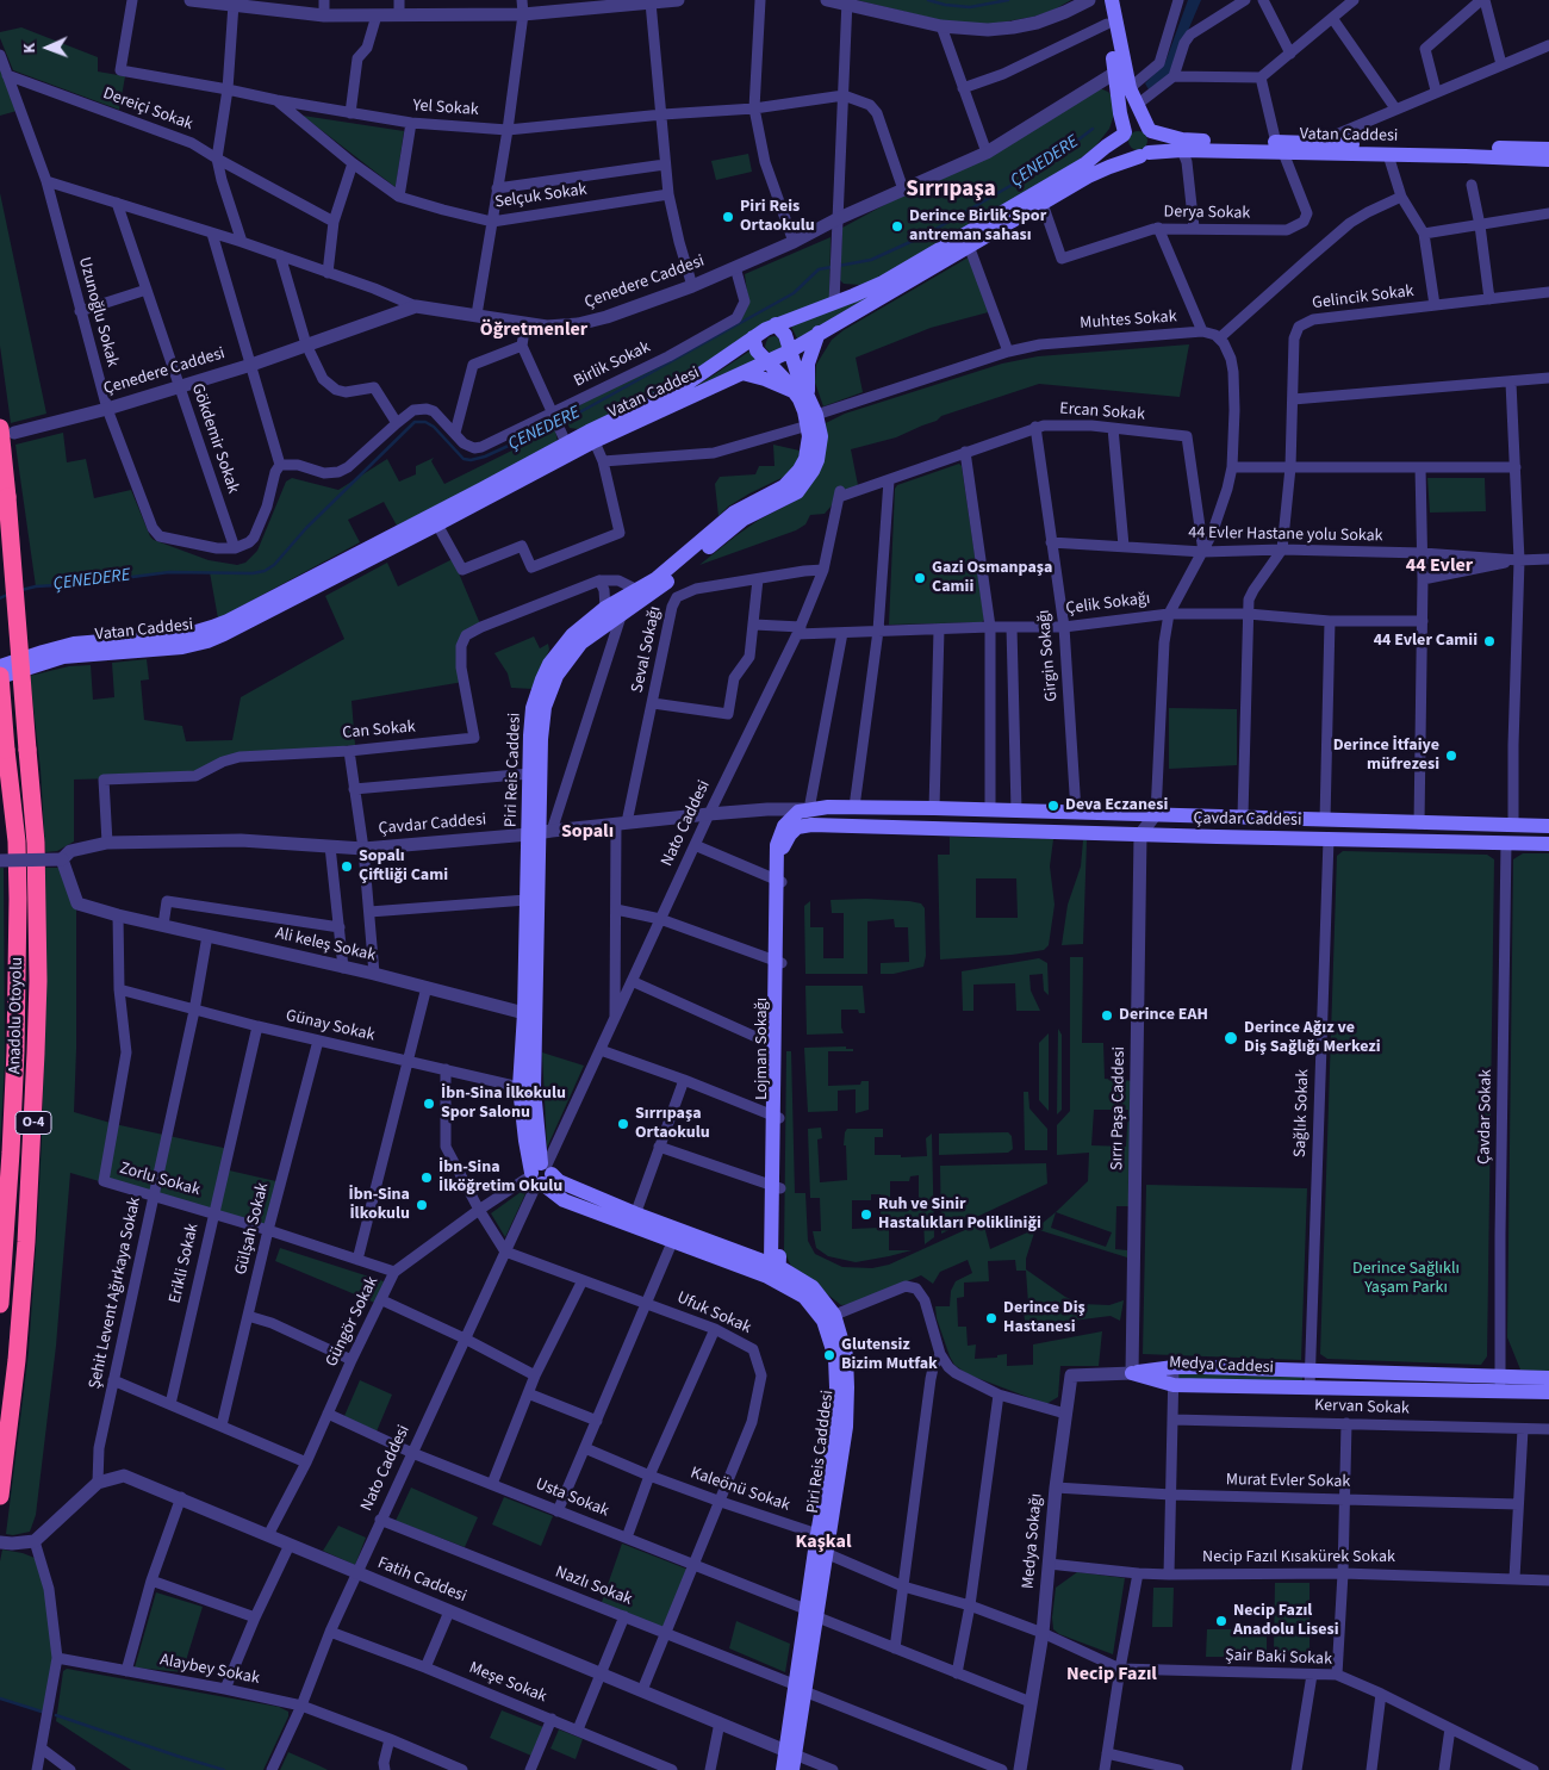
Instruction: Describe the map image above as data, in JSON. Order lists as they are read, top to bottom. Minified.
{"streets":{"highway":["Anadolu Otoyolu","O-4"],"main road":["Vatan Caddesi","Piri Reis Caddesi","Çavdar Caddesi","Lojman Sokağı","Medya Caddesi","Piri Reis Cadddesi"],"street":["Yel Sokak","Dereiçi Sokak","Selçuk Sokak","Derya Sokak","Çenedere Caddesi","Gelincik Sokak","Uzunoğlu Sokak","Muhtes Sokak","Birlik Sokak","Ercan Sokak","Gökdemir Sokak","44 Evler Hastane yolu Sokak","Çelik Sokağı","Seval Sokağı","Girgin Sokağı","Can Sokak","Nato Caddesi","Ali keleş Sokak","Günay Sokak","Sırrı Paşa Caddesi","Sağlık Sokak","Çavdar Sokak","Zorlu Sokak","Gülşah Sokak","Erikli Sokak","Şehit Levent Ağırkaya Sokak","Ufuk Sokak","Güngör Sokak","Kervan Sokak","Murat Evler Sokak","Kaleönü Sokak","Usta Sokak","Medya Sokağı","Necip Fazıl Kısakürek Sokak","Fatih Caddesi","Nazlı Sokak","Şair Baki Sokak","Alaybey Sokak","Meşe Sokak"]},"crossings":[["Yel Sokak","Selçuk Sokak"],["Dereiçi Sokak","Uzunoğlu Sokak"],["Vatan Caddesi","Derya Sokak"],["Vatan Caddesi","Piri Reis Caddesi"],["Vatan Caddesi","Anadolu Otoyolu"],["Çenedere Caddesi","Uzunoğlu Sokak"],["Çenedere Caddesi","Birlik Sokak"],["Çenedere Caddesi","Gökdemir Sokak"],["Çenedere Caddesi","Anadolu Otoyolu"],["Gelincik Sokak","44 Evler Hastane yolu Sokak"],["Uzunoğlu Sokak","Gökdemir Sokak"],["Muhtes Sokak","Piri Reis Caddesi"],["Ercan Sokak","44 Evler Hastane yolu Sokak"],["Ercan Sokak","Girgin Sokağı"],["Ercan Sokak","Nato Caddesi"],["44 Evler Hastane yolu Sokak","Girgin Sokağı"],["Çelik Sokağı","Girgin Sokağı"],["Çelik Sokağı","Nato Caddesi"],["Seval Sokağı","Çavdar Caddesi"],["Seval Sokağı","Nato Caddesi"],["Girgin Sokağı","Çavdar Caddesi"],["Can Sokak","Çavdar Caddesi"],["Piri Reis Caddesi","Çavdar Caddesi"],["Piri Reis Caddesi","Nato Caddesi"],["Piri Reis Caddesi","Ali keleş Sokak"],["Piri Reis Caddesi","Günay Sokak"],["Piri Reis Caddesi","Güngör Sokak"],["Piri Reis Caddesi","Piri Reis Cadddesi"],["Çavdar Caddesi","Nato Caddesi"],["Çavdar Caddesi","Lojman Sokağı"],["Çavdar Caddesi","Sırrı Paşa Caddesi"],["Çavdar Caddesi","Sağlık Sokak"],["Çavdar Caddesi","Çavdar Sokak"],["Nato Caddesi","Ufuk Sokak"],["Nato Caddesi","Güngör Sokak"],["Nato Caddesi","Piri Reis Cadddesi"],["Nato Caddesi","Usta Sokak"],["Nato Caddesi","Fatih Caddesi"],["Nato Caddesi","Nazlı Sokak"],["Nato Caddesi","Alaybey Sokak"],["Nato Caddesi","Meşe Sokak"],["Ali keleş Sokak","Zorlu Sokak"],["Ali keleş Sokak","Şehit Levent Ağırkaya Sokak"],["Günay Sokak","Zorlu Sokak"],["Günay Sokak","Gülşah Sokak"],["Günay Sokak","Erikli Sokak"],["Günay Sokak","Şehit Levent Ağırkaya Sokak"],["Lojman Sokağı","Piri Reis Cadddesi"],["Sırrı Paşa Caddesi","Medya Caddesi"],["Sırrı Paşa Caddesi","Medya Sokağı"],["Sağlık Sokak","Medya Caddesi"],["Çavdar Sokak","Medya Caddesi"],["Zorlu Sokak","Gülşah Sokak"],["Zorlu Sokak","Erikli Sokak"],["Zorlu Sokak","Şehit Levent Ağırkaya Sokak"],["Zorlu Sokak","Güngör Sokak"],["Şehit Levent Ağırkaya Sokak","Fatih Caddesi"],["Ufuk Sokak","Kaleönü Sokak"],["Ufuk Sokak","Usta Sokak"],["Ufuk Sokak","Fatih Caddesi"],["Ufuk Sokak","Nazlı Sokak"],["Güngör Sokak","Piri Reis Cadddesi"],["Güngör Sokak","Usta Sokak"],["Güngör Sokak","Fatih Caddesi"],["Medya Caddesi","Medya Sokağı"],["Piri Reis Cadddesi","Kaleönü Sokak"],["Piri Reis Cadddesi","Usta Sokak"],["Piri Reis Cadddesi","Fatih Caddesi"],["Piri Reis Cadddesi","Nazlı Sokak"],["Murat Evler Sokak","Medya Sokağı"],["Usta Sokak","Medya Sokağı"],["Medya Sokağı","Necip Fazıl Kısakürek Sokak"],["Medya Sokağı","Şair Baki Sokak"]],"districts":["Sırrıpaşa","Öğretmenler","44 Evler","Sopalı","Kaşkal","Necip Fazıl"],"water":["ÇENEDERE"],"parks":["Derince Sağlıklı Yaşam Parkı"],"places":["Piri Reis Ortaokulu","Derince Birlik Spor antreman sahası","Gazi Osmanpaşa Camii","44 Evler Camii","Derince İtfaiye müfrezesi","Deva Eczanesi","Sopalı Çiftliği Cami","Derince EAH","Derince Ağız ve Diş Sağlığı Merkezi","İbn-Sina İlkokulu Spor Salonu","Sırrıpaşa Ortaokulu","İbn-Sina İlköğretim Okulu","İbn-Sina İlkokulu","Ruh ve Sinir Hastalıkları Polikliniği","Derince Diş Hastanesi","Glutensiz Bizim Mutfak","Necip Fazıl Anadolu Lisesi"],"north":"left"}
